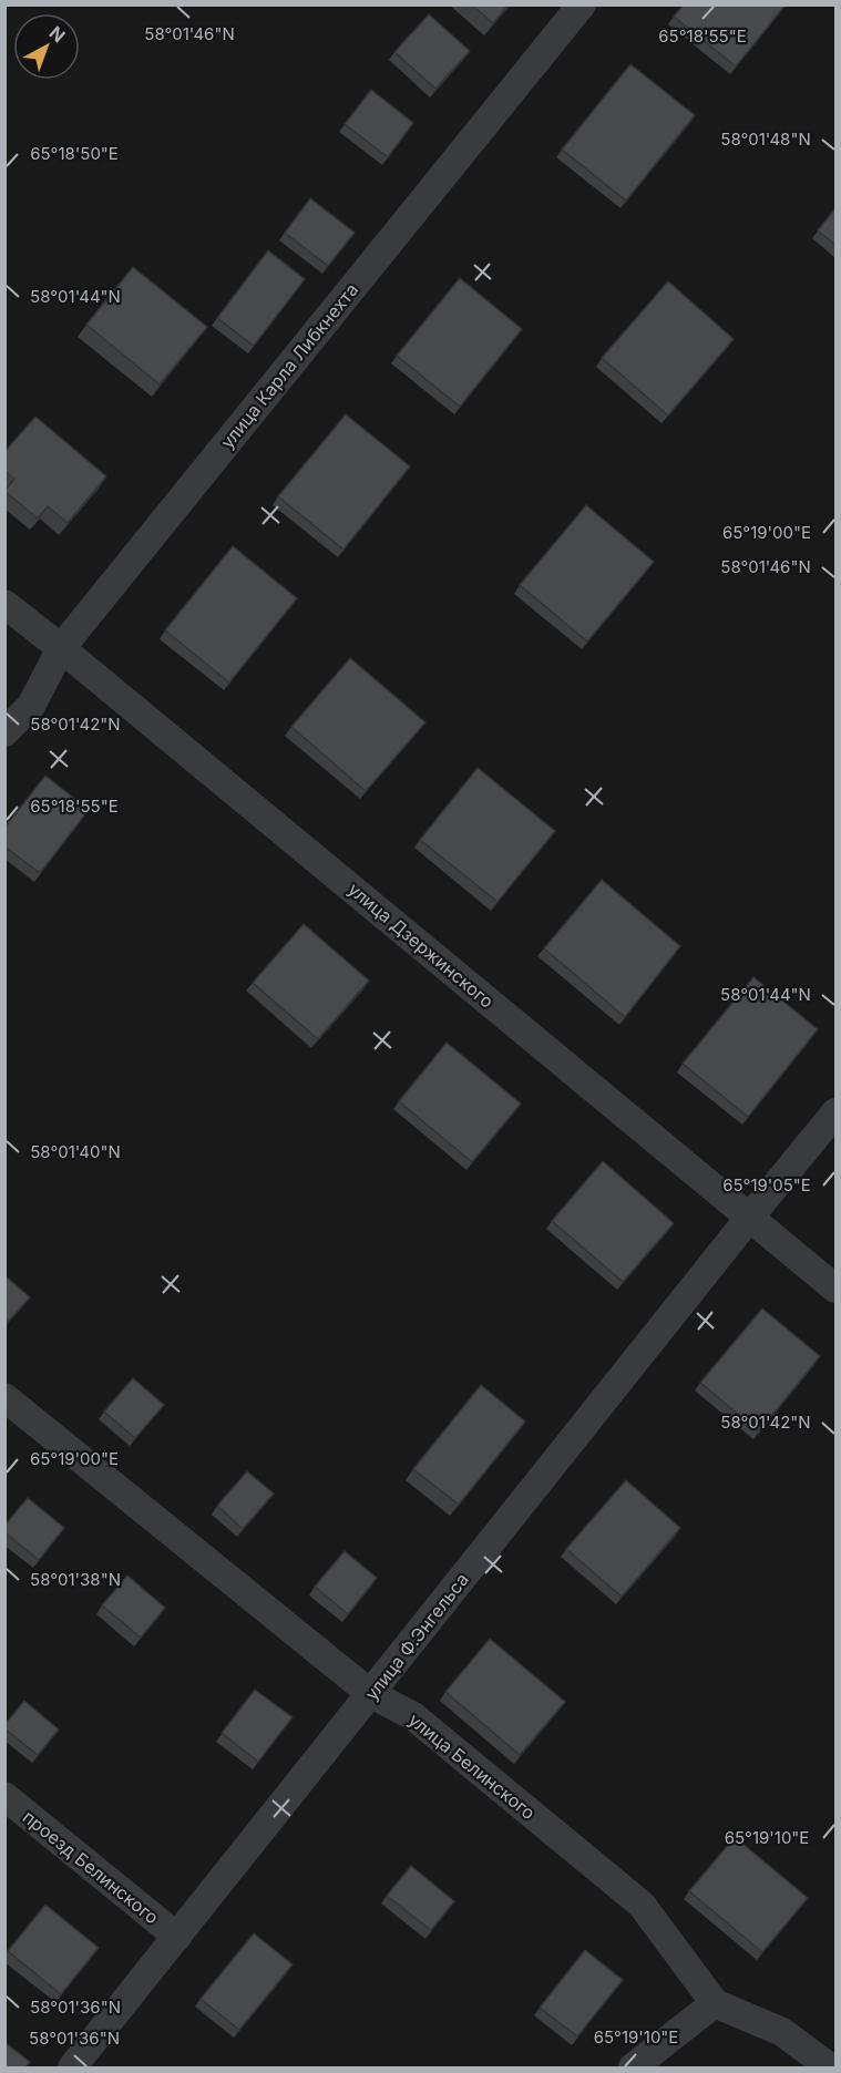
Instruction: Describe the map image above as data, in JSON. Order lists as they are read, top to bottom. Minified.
{"streets":{"street":["улица Карла Либкнехта","улица Дзержинского","улица Ф.Энгельса","улица Белинского","проезд Белинского"]},"crossings":[["улица Карла Либкнехта","улица Дзержинского"],["улица Дзержинского","улица Ф.Энгельса"],["улица Ф.Энгельса","улица Белинского"],["улица Ф.Энгельса","проезд Белинского"]],"north":"top right","coordinates":["58°01'46\"N","65°18'55\"E","58°01'48\"N","65°18'50\"E","58°01'44\"N","65°19'00\"E","58°01'42\"N","58°01'40\"N","65°19'05\"E","58°01'38\"N","65°19'10\"E","58°01'36\"N"]}
